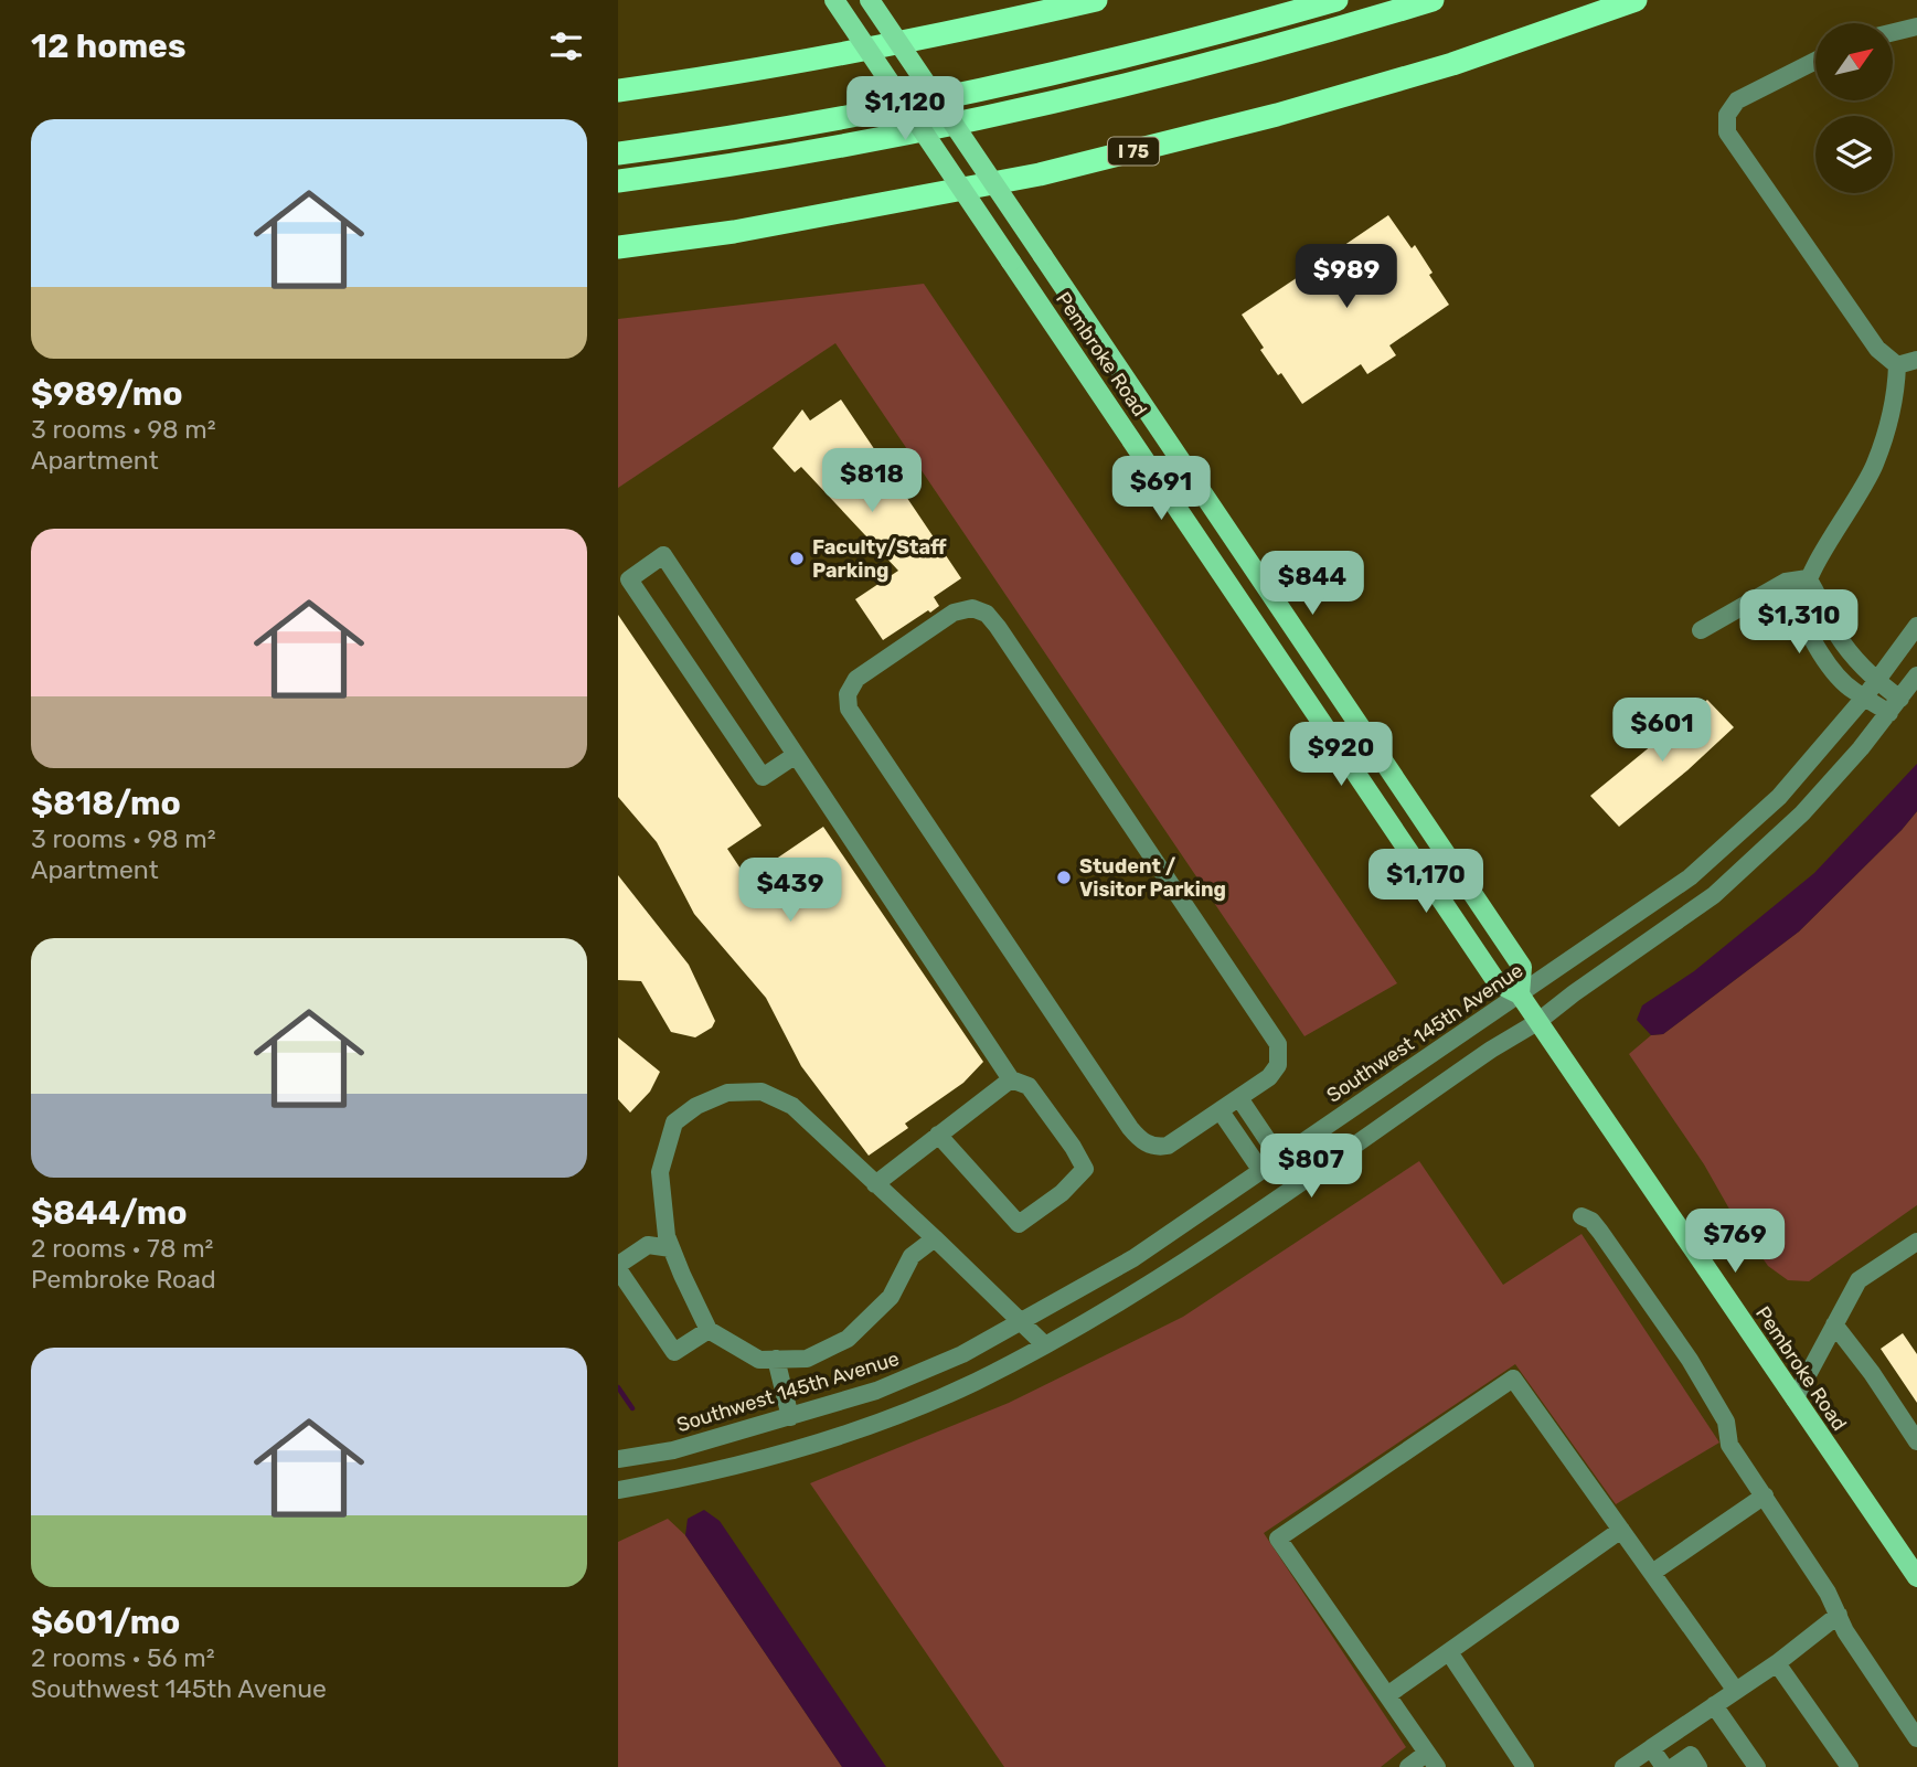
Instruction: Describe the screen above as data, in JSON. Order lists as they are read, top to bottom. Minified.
{"streets":{"highway":["I 75"],"main road":["Pembroke Road"],"street":["Southwest 145th Avenue"]},"crossings":[["Pembroke Road","Southwest 145th Avenue"]],"places":["Faculty/Staff Parking","Student / Visitor Parking"],"north":"top right","page":{"heading":"12 homes","price":["$1,120","$989","$818","$691","$844","$1,310","$601","$920","$1,170","$439","$807","$769"],"list":[{"name":"$989/mo","note":"3 rooms · 98 m² · Apartment"},{"name":"$818/mo","note":"3 rooms · 98 m² · Apartment"},{"name":"$844/mo","note":"2 rooms · 78 m² · Pembroke Road"},{"name":"$601/mo","note":"2 rooms · 56 m² · Southwest 145th Avenue"}]}}
